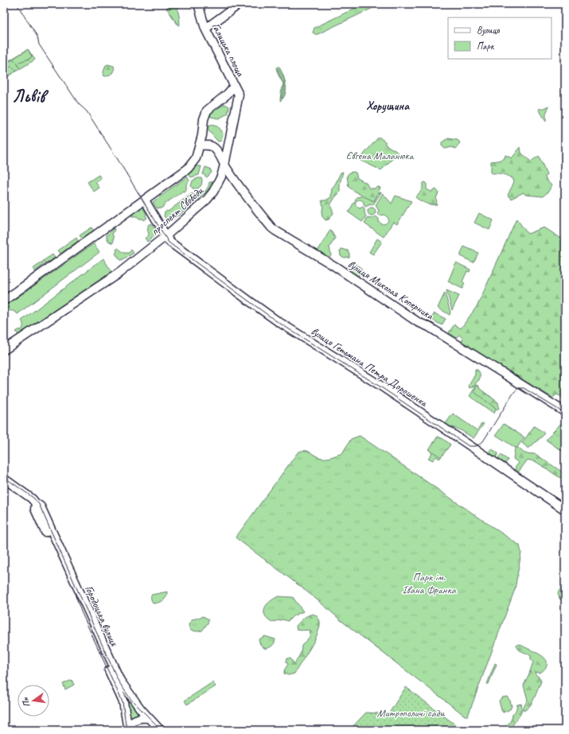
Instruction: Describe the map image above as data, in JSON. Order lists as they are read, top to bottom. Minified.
{"streets":{"main road":["Галицька площа","проспект Свободи","вулиця Миколая Коперника","вулиця Гетьмана Петра Дорошенка","Городоцька вулиця"]},"crossings":[["Галицька площа","проспект Свободи"],["Галицька площа","вулиця Миколая Коперника"],["проспект Свободи","вулиця Миколая Коперника"],["проспект Свободи","вулиця Гетьмана Петра Дорошенка"]],"districts":["Львів","Хорущина"],"parks":["Євгена Маланюка","Парк ім. Івана Франка","Митрополичі сади"],"legend":["Вулиця","Парк"],"north":"left"}
